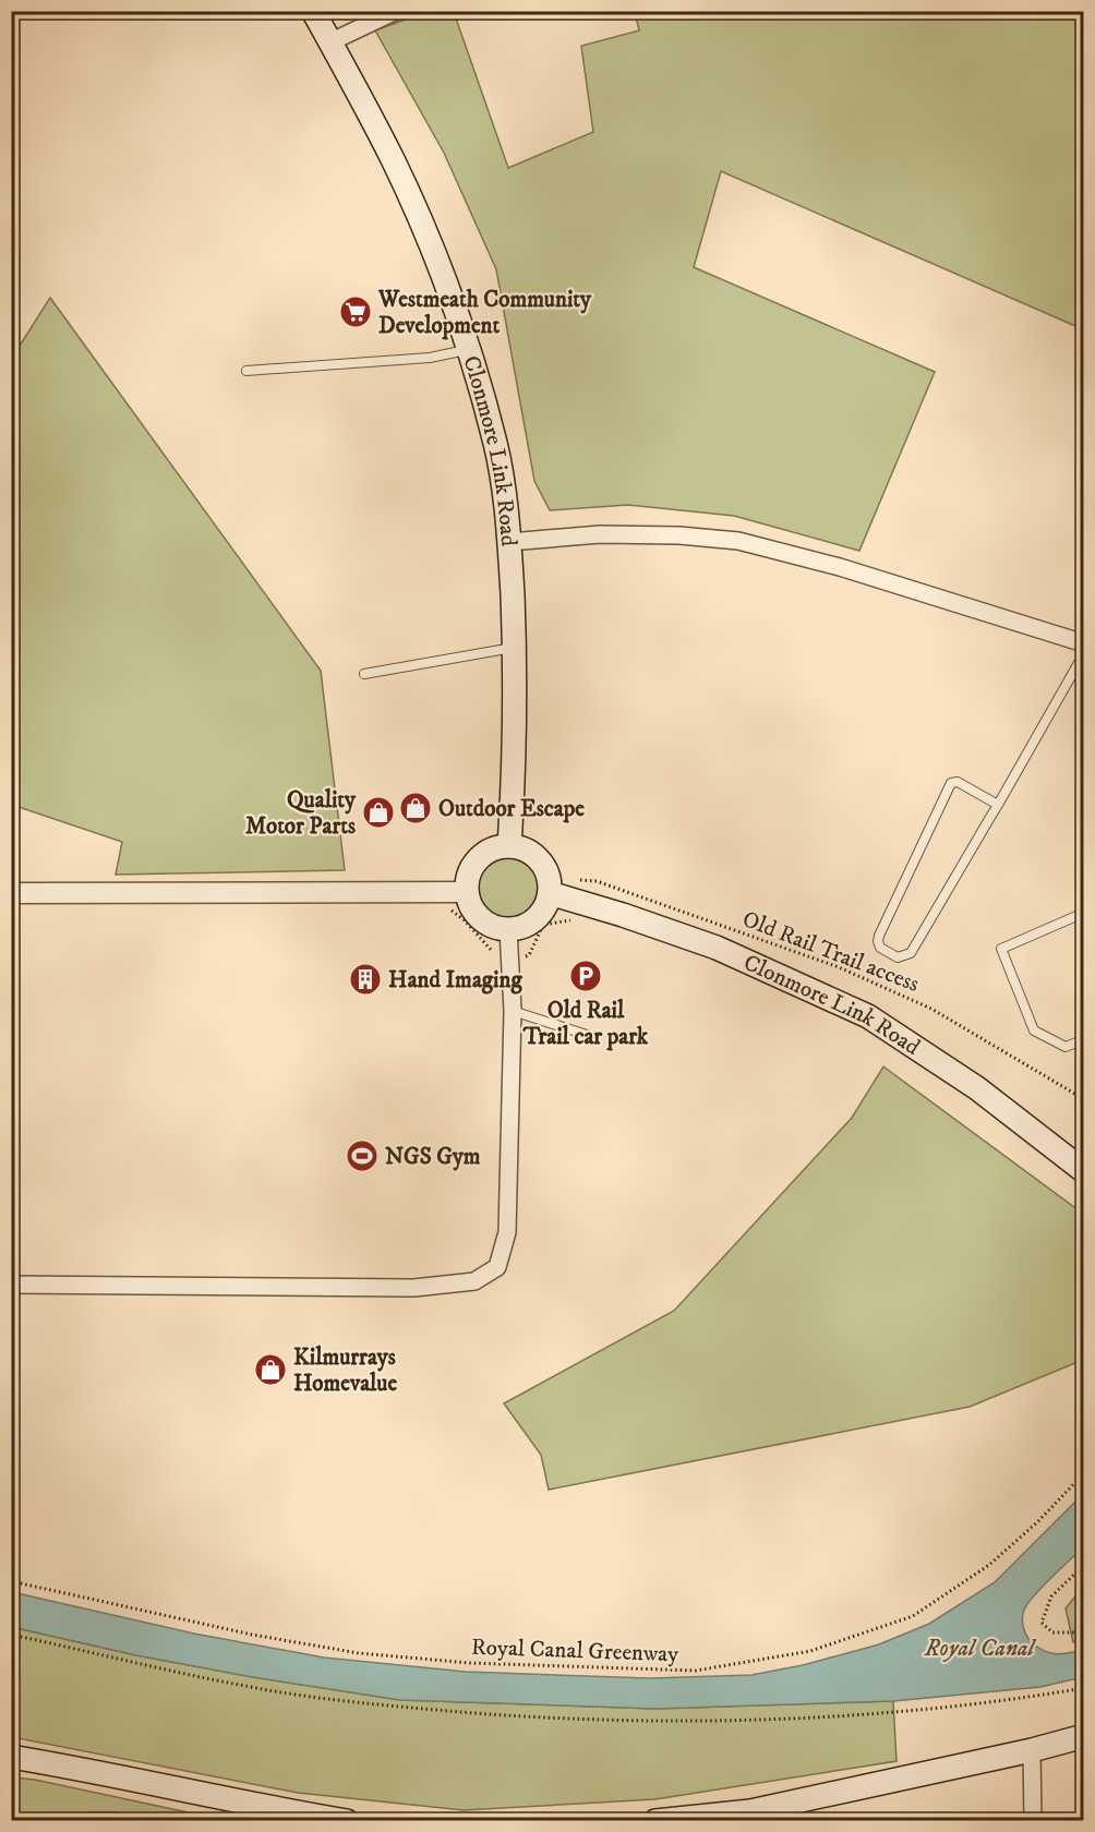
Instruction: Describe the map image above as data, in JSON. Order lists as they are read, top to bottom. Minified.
{"streets":{"main road":["Clonmore Link Road"],"path":["Old Rail Trail access","Royal Canal Greenway"]},"crossings":[["Clonmore Link Road","Old Rail Trail access"]],"water":["Royal Canal"],"places":{"supermarket":["Westmeath Community Development"],"shop":["Outdoor Escape","Quality Motor Parts","Kilmurrays Homevalue"],"parking":["Old Rail Trail car park"],"building":["Hand Imaging"],"sports":["NGS Gym"]}}
